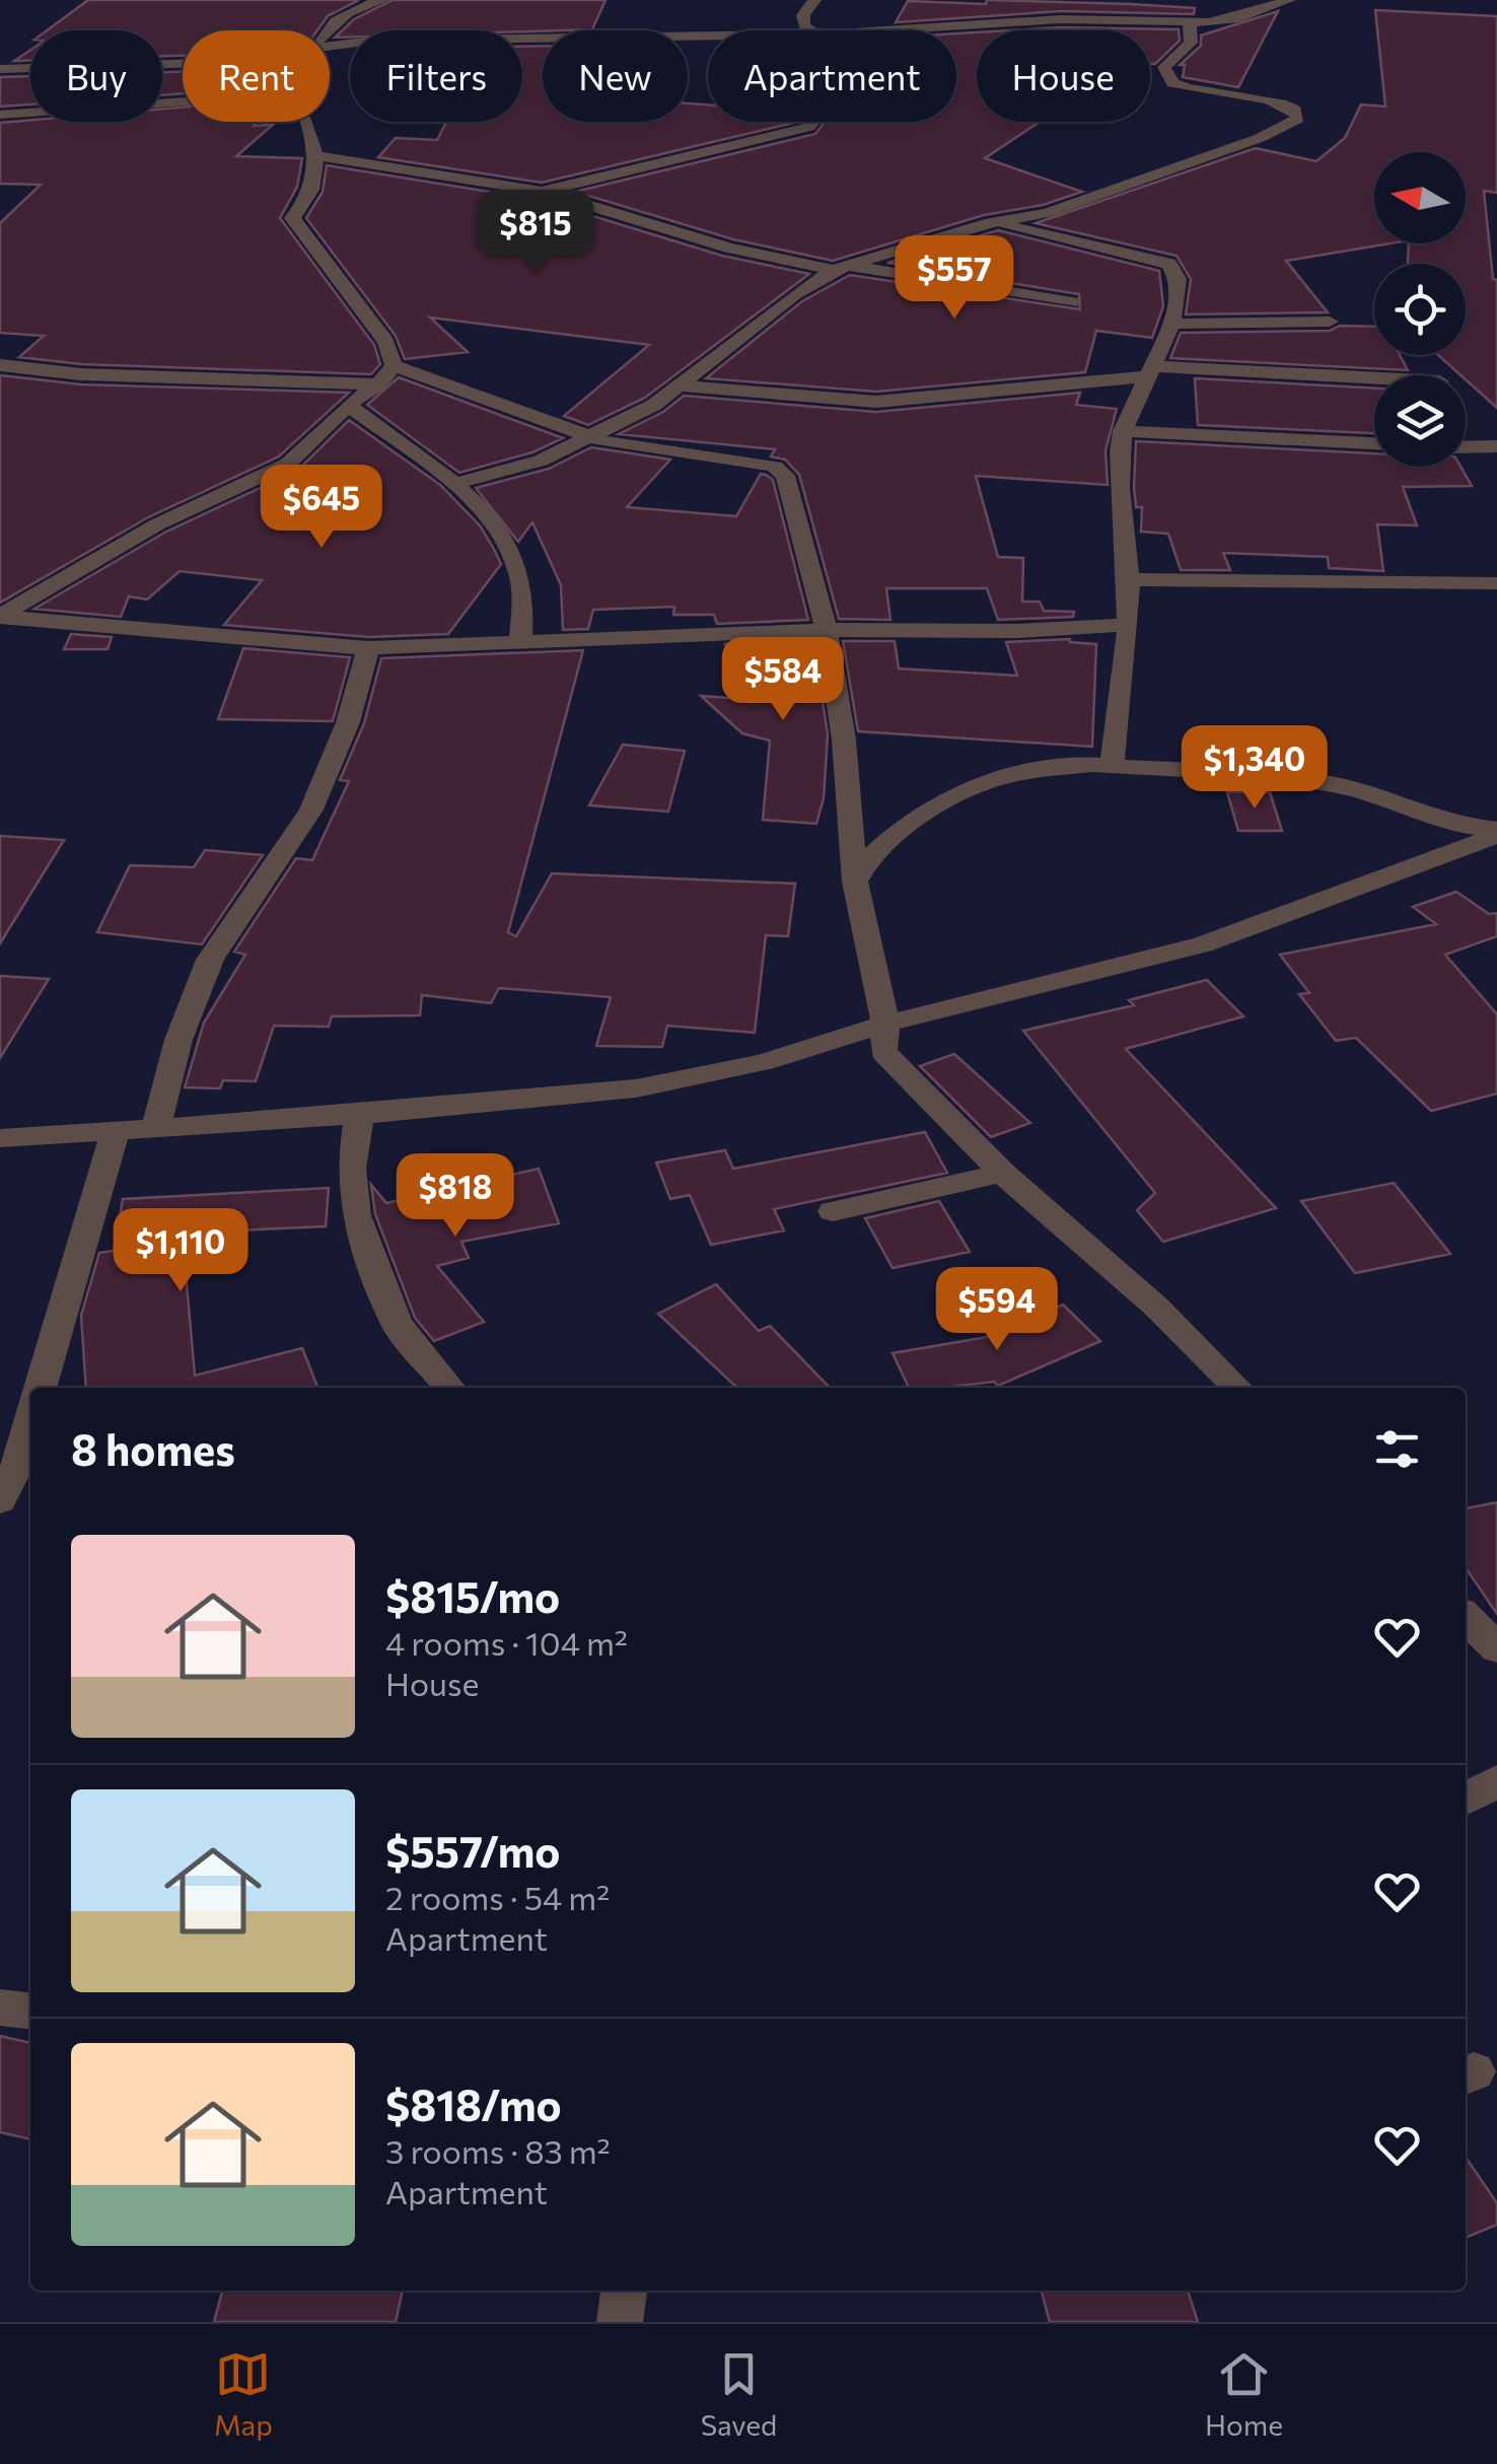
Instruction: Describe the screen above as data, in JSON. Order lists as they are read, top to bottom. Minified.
{"north":"left","page":{"chip":["Buy","Rent","Filters","New","Apartment","House"],"price":["$815","$557","$645","$584","$1,340","$818","$1,110","$594"],"heading":"8 homes","list":[{"name":"$815/mo","note":"4 rooms · 104 m² · House"},{"name":"$557/mo","note":"2 rooms · 54 m² · Apartment"},{"name":"$818/mo","note":"3 rooms · 83 m² · Apartment"}],"tabs":["Map","Saved","Home"]}}
